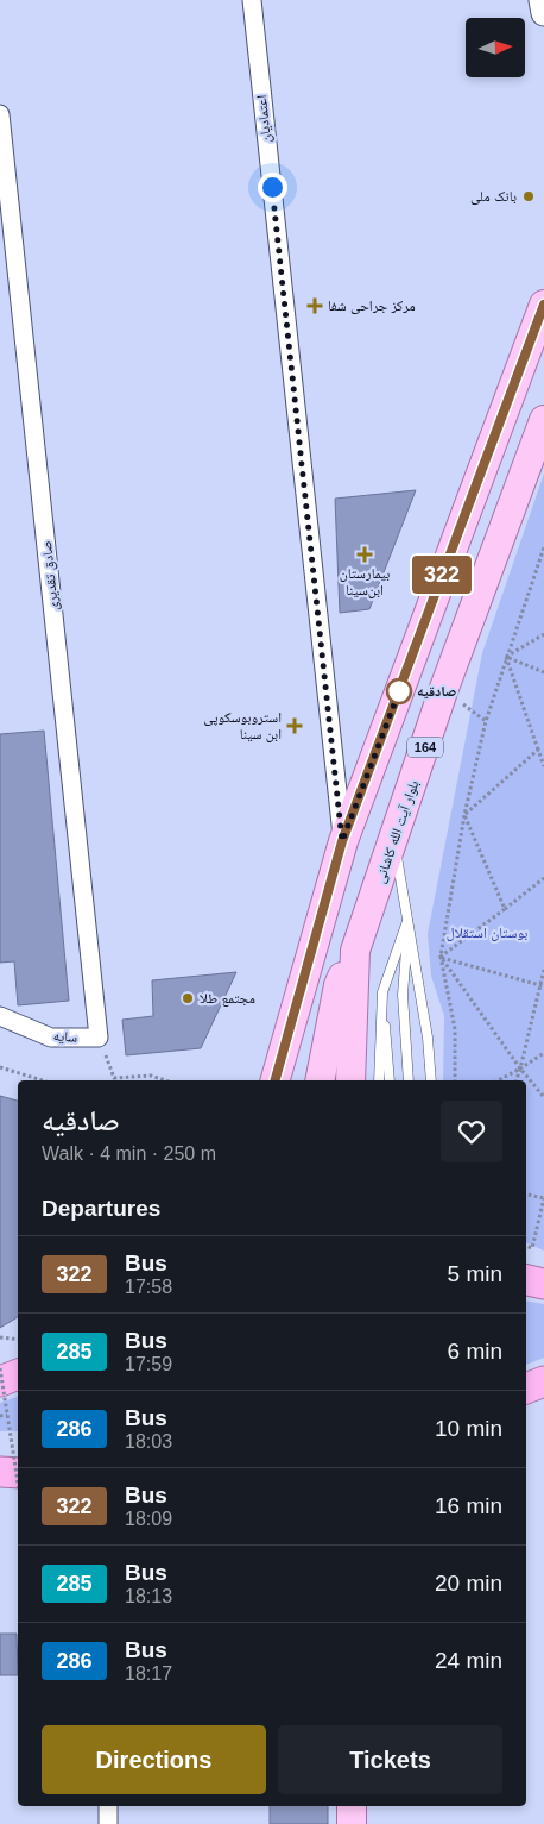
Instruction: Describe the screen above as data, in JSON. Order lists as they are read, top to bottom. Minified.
{"streets":{"main road":["164","بلوار آیت الله کاشانی"],"street":["اعتمادیان","صادق تقدیری","سایه"]},"crossings":[["صادق تقدیری","سایه"]],"parks":["بوستان استقلال"],"places":{"other":["بانک ملی","صادقیه","مجتمع طلا"],"health":["مرکز جراحی شفا","بیمارستان ابن‌سینا","استروبوسکوپی ابن سینا"]},"lines":["bus line 322"],"north":"right","page":{"on_map":"322","heading":[["صادقیه","Walk · 4 min · 250 m"],"Departures"],"list":[{"mark":"322","name":"Bus","note":"17:58","value":"5 min"},{"mark":"285","name":"Bus","note":"17:59","value":"6 min"},{"mark":"286","name":"Bus","note":"18:03","value":"10 min"},{"mark":"322","name":"Bus","note":"18:09","value":"16 min"},{"mark":"285","name":"Bus","note":"18:13","value":"20 min"},{"mark":"286","name":"Bus","note":"18:17","value":"24 min"}],"buttons":["Directions","Tickets"]}}
